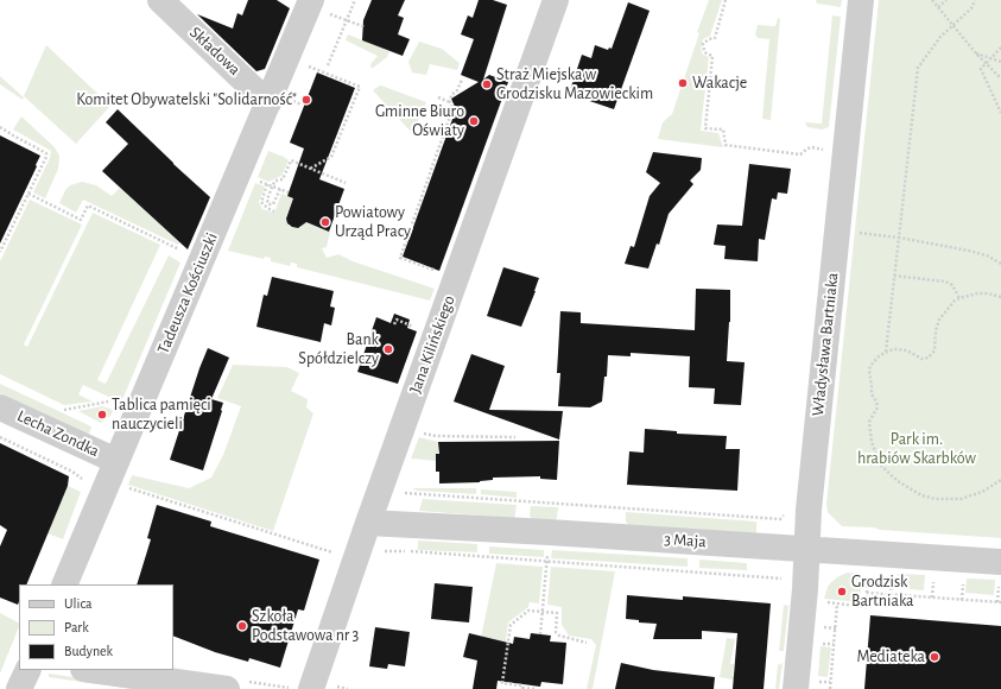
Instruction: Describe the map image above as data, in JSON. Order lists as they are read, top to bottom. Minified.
{"streets":{"street":["Składowa","Tadeusza Kościuszki","Jana Kilińskiego","Władysława Bartniaka","Lecha Zondka","3 Maja"]},"crossings":[["Składowa","Tadeusza Kościuszki"],["Tadeusza Kościuszki","Lecha Zondka"],["Jana Kilińskiego","3 Maja"],["Władysława Bartniaka","3 Maja"]],"parks":["Park im. hrabiów Skarbków"],"places":["Wakacje","Straż Miejska w Grodzisku Mazowieckim","Komitet Obywatelski \"Solidarność\"","Gminne Biuro Oświaty","Powiatowy Urząd Pracy","Bank Spółdzielczy","Tablica pamięci nauczycieli","Grodzisk Bartniaka","Szkoła Podstawowa nr 3","Mediateka"],"legend":["Ulica","Park","Budynek"]}
